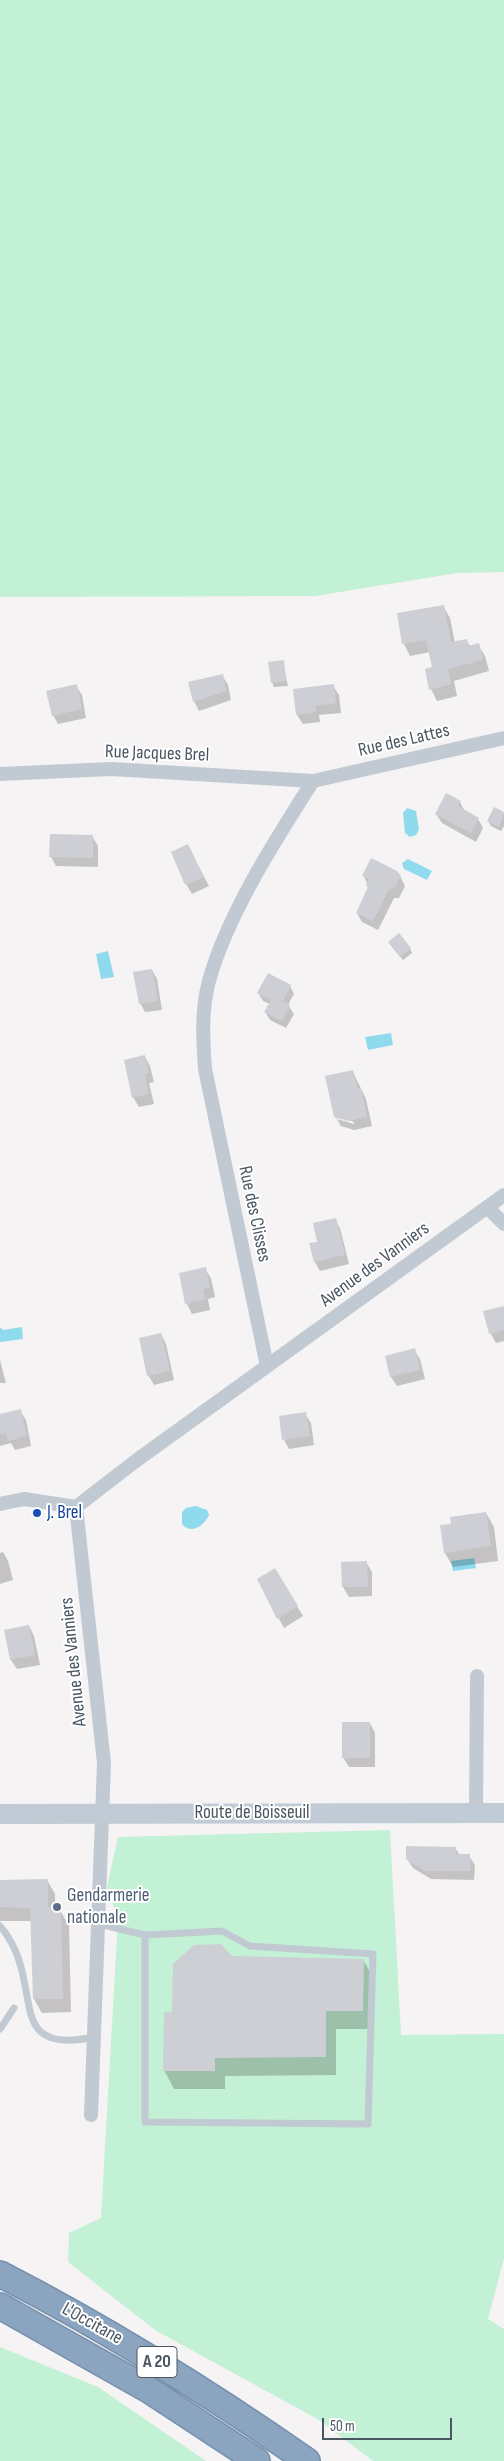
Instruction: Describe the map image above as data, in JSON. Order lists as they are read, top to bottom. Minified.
{"streets":{"highway":["L'Occitane","A 20"],"main road":["Route de Boisseuil"],"street":["Rue des Lattes","Rue Jacques Brel","Rue des Clisses","Avenue des Vanniers"]},"crossings":[["Rue des Lattes","Rue Jacques Brel"],["Rue des Lattes","Rue des Clisses"],["Rue Jacques Brel","Rue des Clisses"],["Rue des Clisses","Avenue des Vanniers"],["Avenue des Vanniers","Route de Boisseuil"]],"places":["J. Brel","Gendarmerie nationale"],"scale_bar":"50 m"}
